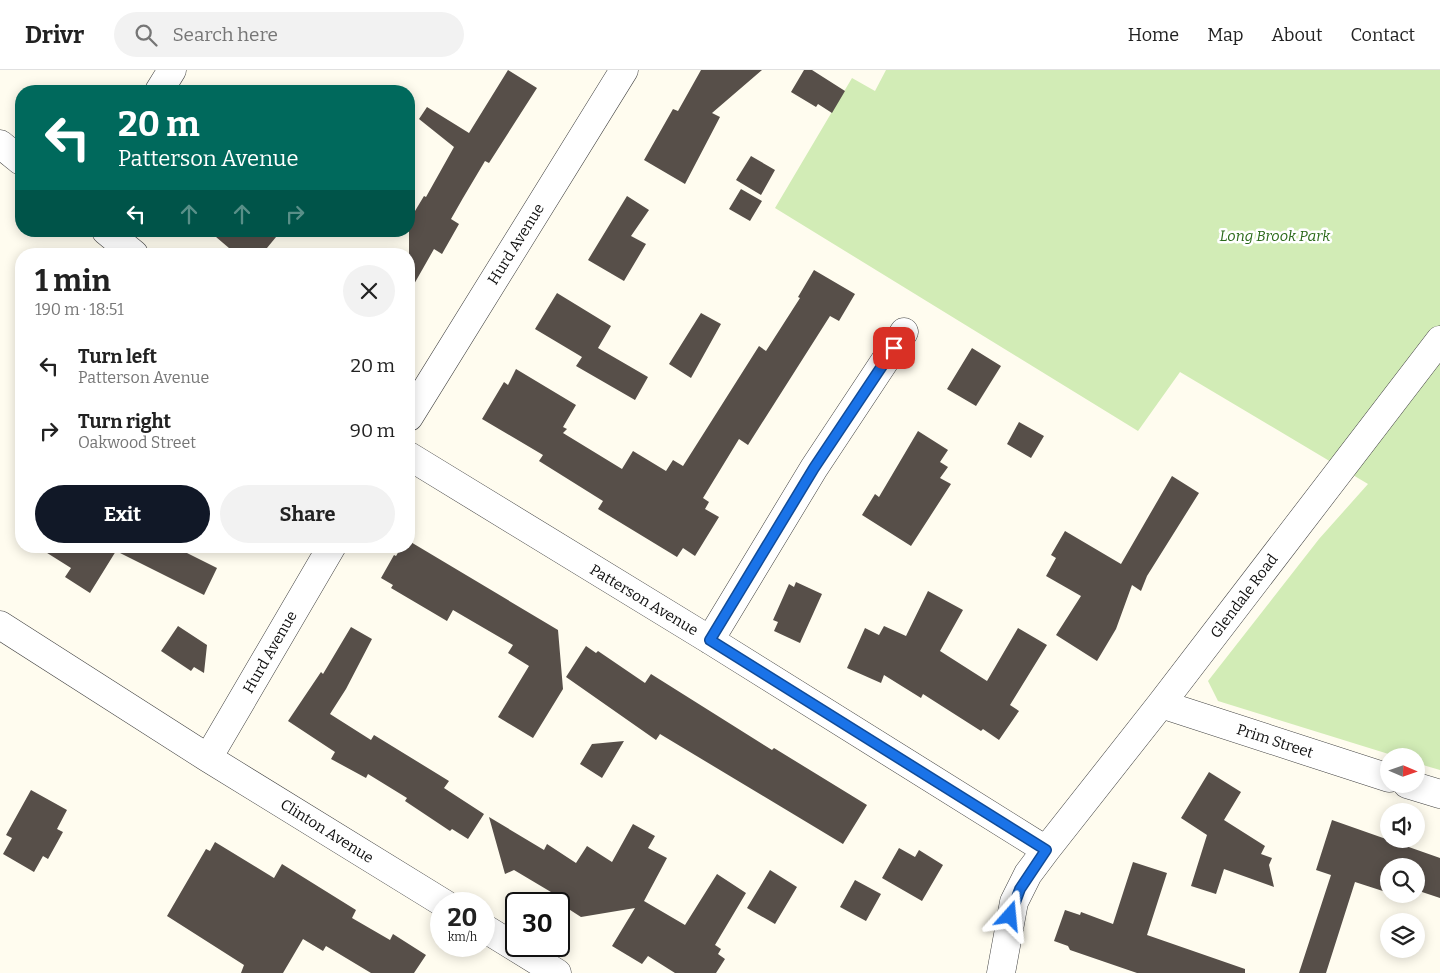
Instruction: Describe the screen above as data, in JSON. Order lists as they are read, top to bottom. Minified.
{"streets":{"street":["Hurd Avenue","Glendale Road","Patterson Avenue","Prim Street","Clinton Avenue"]},"crossings":[["Hurd Avenue","Clinton Avenue"],["Glendale Road","Patterson Avenue"],["Glendale Road","Prim Street"]],"parks":["Long Brook Park"],"north":"right","page":{"header":"Drivr","search":"Search here","nav":["Home","Map","About","Contact"],"turn":["20 m","Patterson Avenue"],"heading":["1 min","190 m · 18:51"],"list":[{"name":"Turn left","note":"Patterson Avenue","value":"20 m"},{"name":"Turn right","note":"Oakwood Street","value":"90 m"}],"buttons":["Exit","Share"],"speed":"20 km/h","limit":"30"}}
